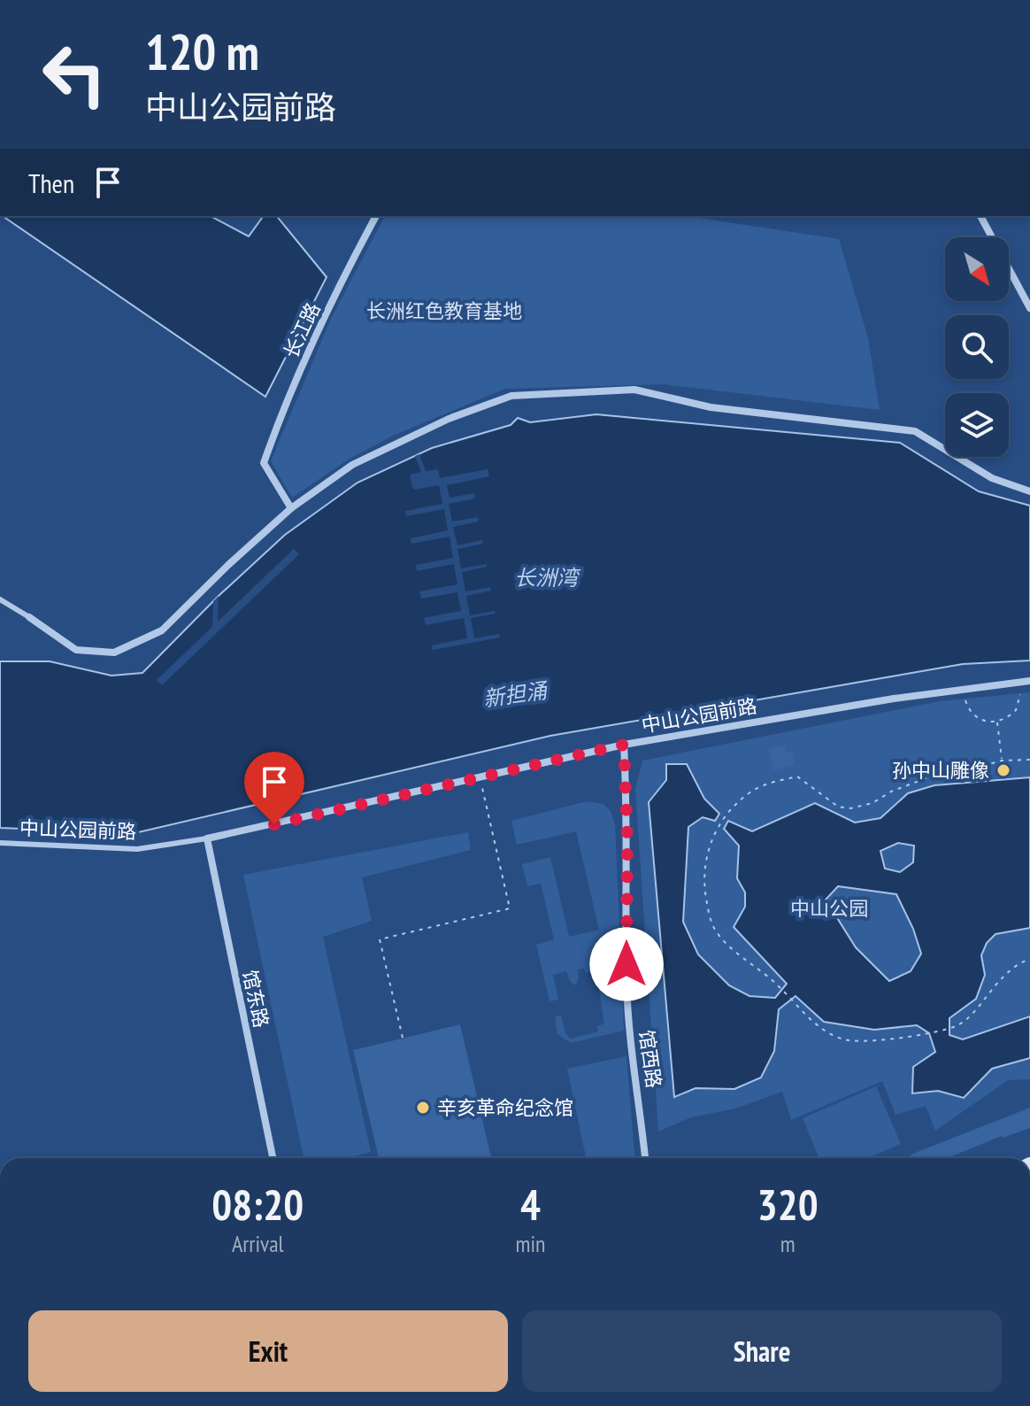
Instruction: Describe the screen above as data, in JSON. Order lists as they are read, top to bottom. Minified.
{"streets":{"street":["长江路","中山公园前路","馆东路","馆西路"]},"crossings":[["中山公园前路","馆东路"],["中山公园前路","馆西路"]],"water":["长洲湾","新担涌"],"parks":["长洲红色教育基地","中山公园"],"places":["孙中山雕像","辛亥革命纪念馆"],"north":"bottom right","page":{"turn":["120 m","中山公园前路"],"then":"Then","eta":["08:20","Arrival","4","min","320","m"],"buttons":["Exit","Share"]}}
